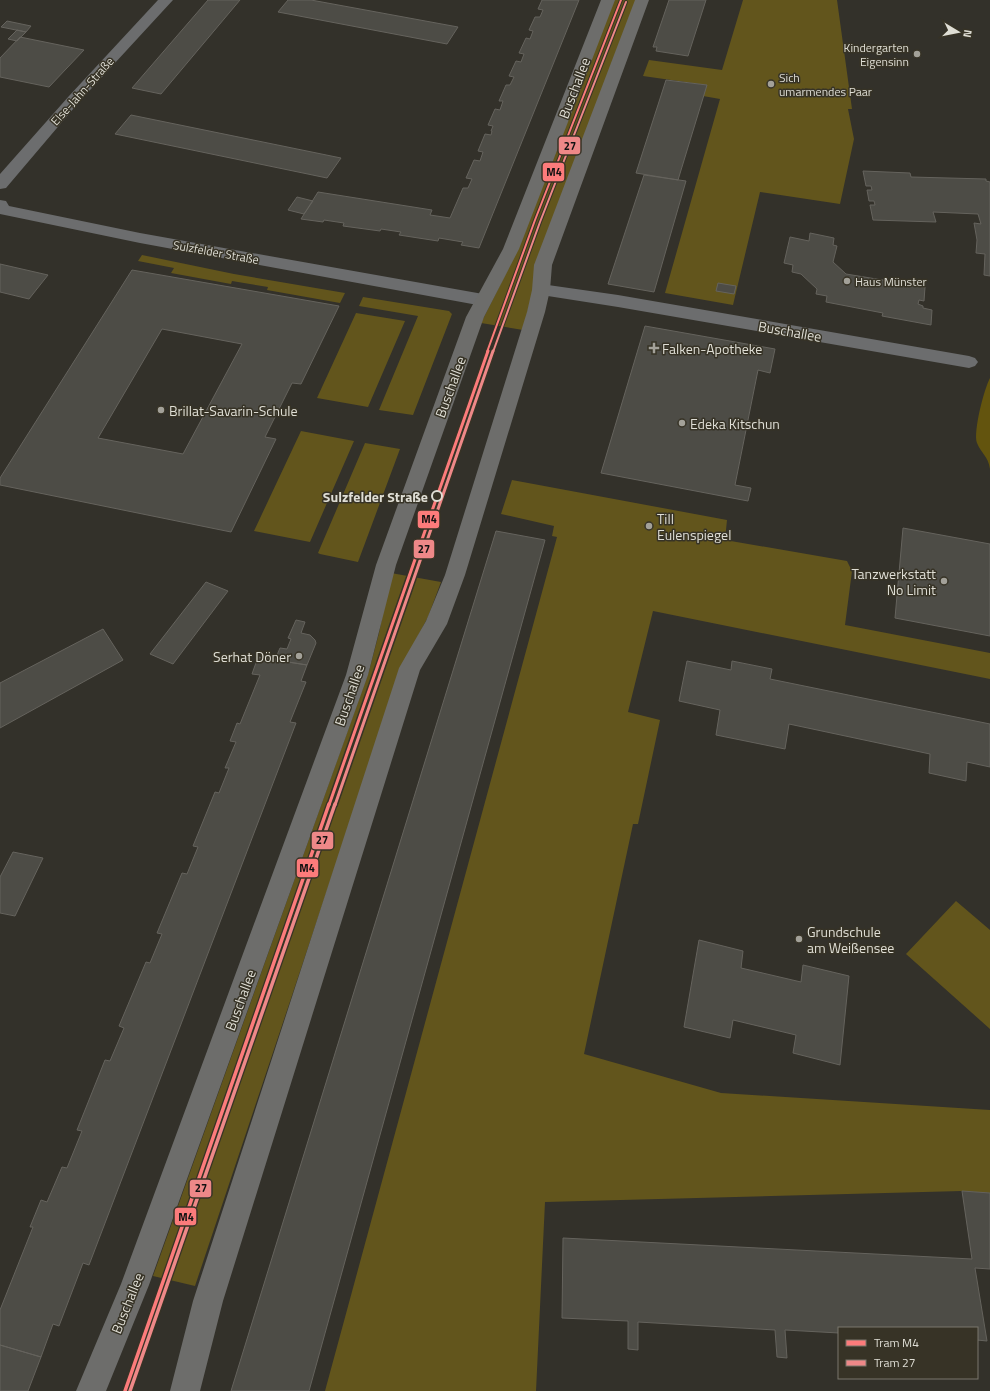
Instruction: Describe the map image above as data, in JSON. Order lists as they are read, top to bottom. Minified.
{"streets":{"main road":["Buschallee"],"street":["Else-Jahn-Straße","Sulzfelder Straße"]},"crossings":[["Buschallee","Sulzfelder Straße"]],"places":{"other":["Kindergarten Eigensinn","Sich umarmendes Paar","Haus Münster","Brillat-Savarin-Schule","Edeka Kitschun","Sulzfelder Straße","Till Eulenspiegel","Tanzwerkstatt No Limit","Serhat Döner","Grundschule am Weißensee"],"health":["Falken-Apotheke"]},"lines":["tram line M4","tram line 27"],"legend":["Tram M4","Tram 27"],"north":"right"}
